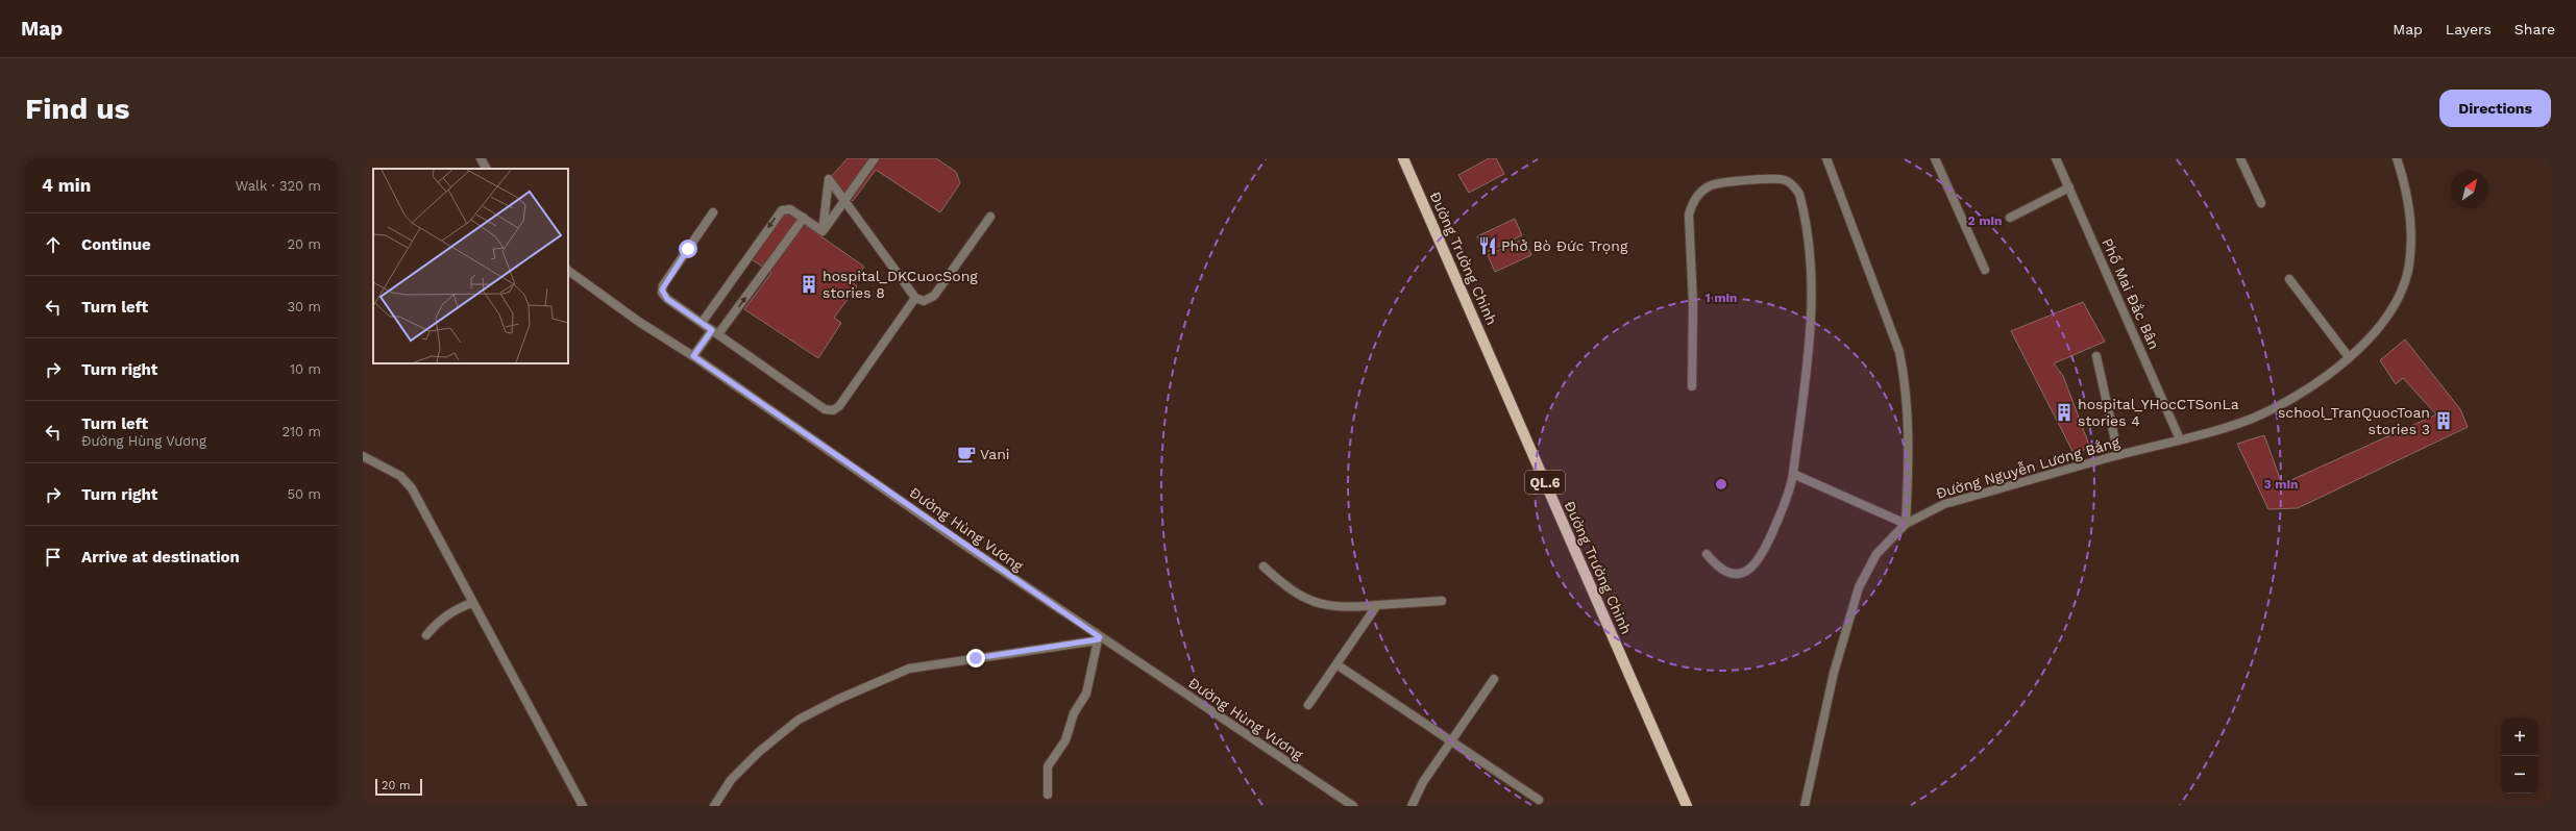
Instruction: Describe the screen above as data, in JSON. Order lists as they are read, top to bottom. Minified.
{"streets":{"main road":["Đường Trường Chinh","QL.6"],"street":["Phố Mai Đắc Bân","Đường Nguyễn Lương Bằng","Đường Hùng Vương"]},"crossings":[["Phố Mai Đắc Bân","Đường Nguyễn Lương Bằng"]],"places":{"restaurant":["Phở Bò Đức Trọng"],"building":["hospital_DKCuocSong stories 8","hospital_YHocCTSonLa stories 4","school_TranQuocToan stories 3"],"cafe":["Vani"]},"scale_bar":"20 m","north":"top right","page":{"header":"Map","nav":["Map","Layers","Share"],"buttons":"Directions","title":"Find us","heading":["4 min","Walk · 320 m"],"list":[["Continue","20 m"],["Turn left","30 m"],["Turn right","10 m"],["Turn left","Đường Hùng Vương","210 m"],["Turn right","50 m"],"Arrive at destination"],"map_buttons":["+","−"],"scale":"20 m"},"rings":["2 min","1 min","3 min"]}
